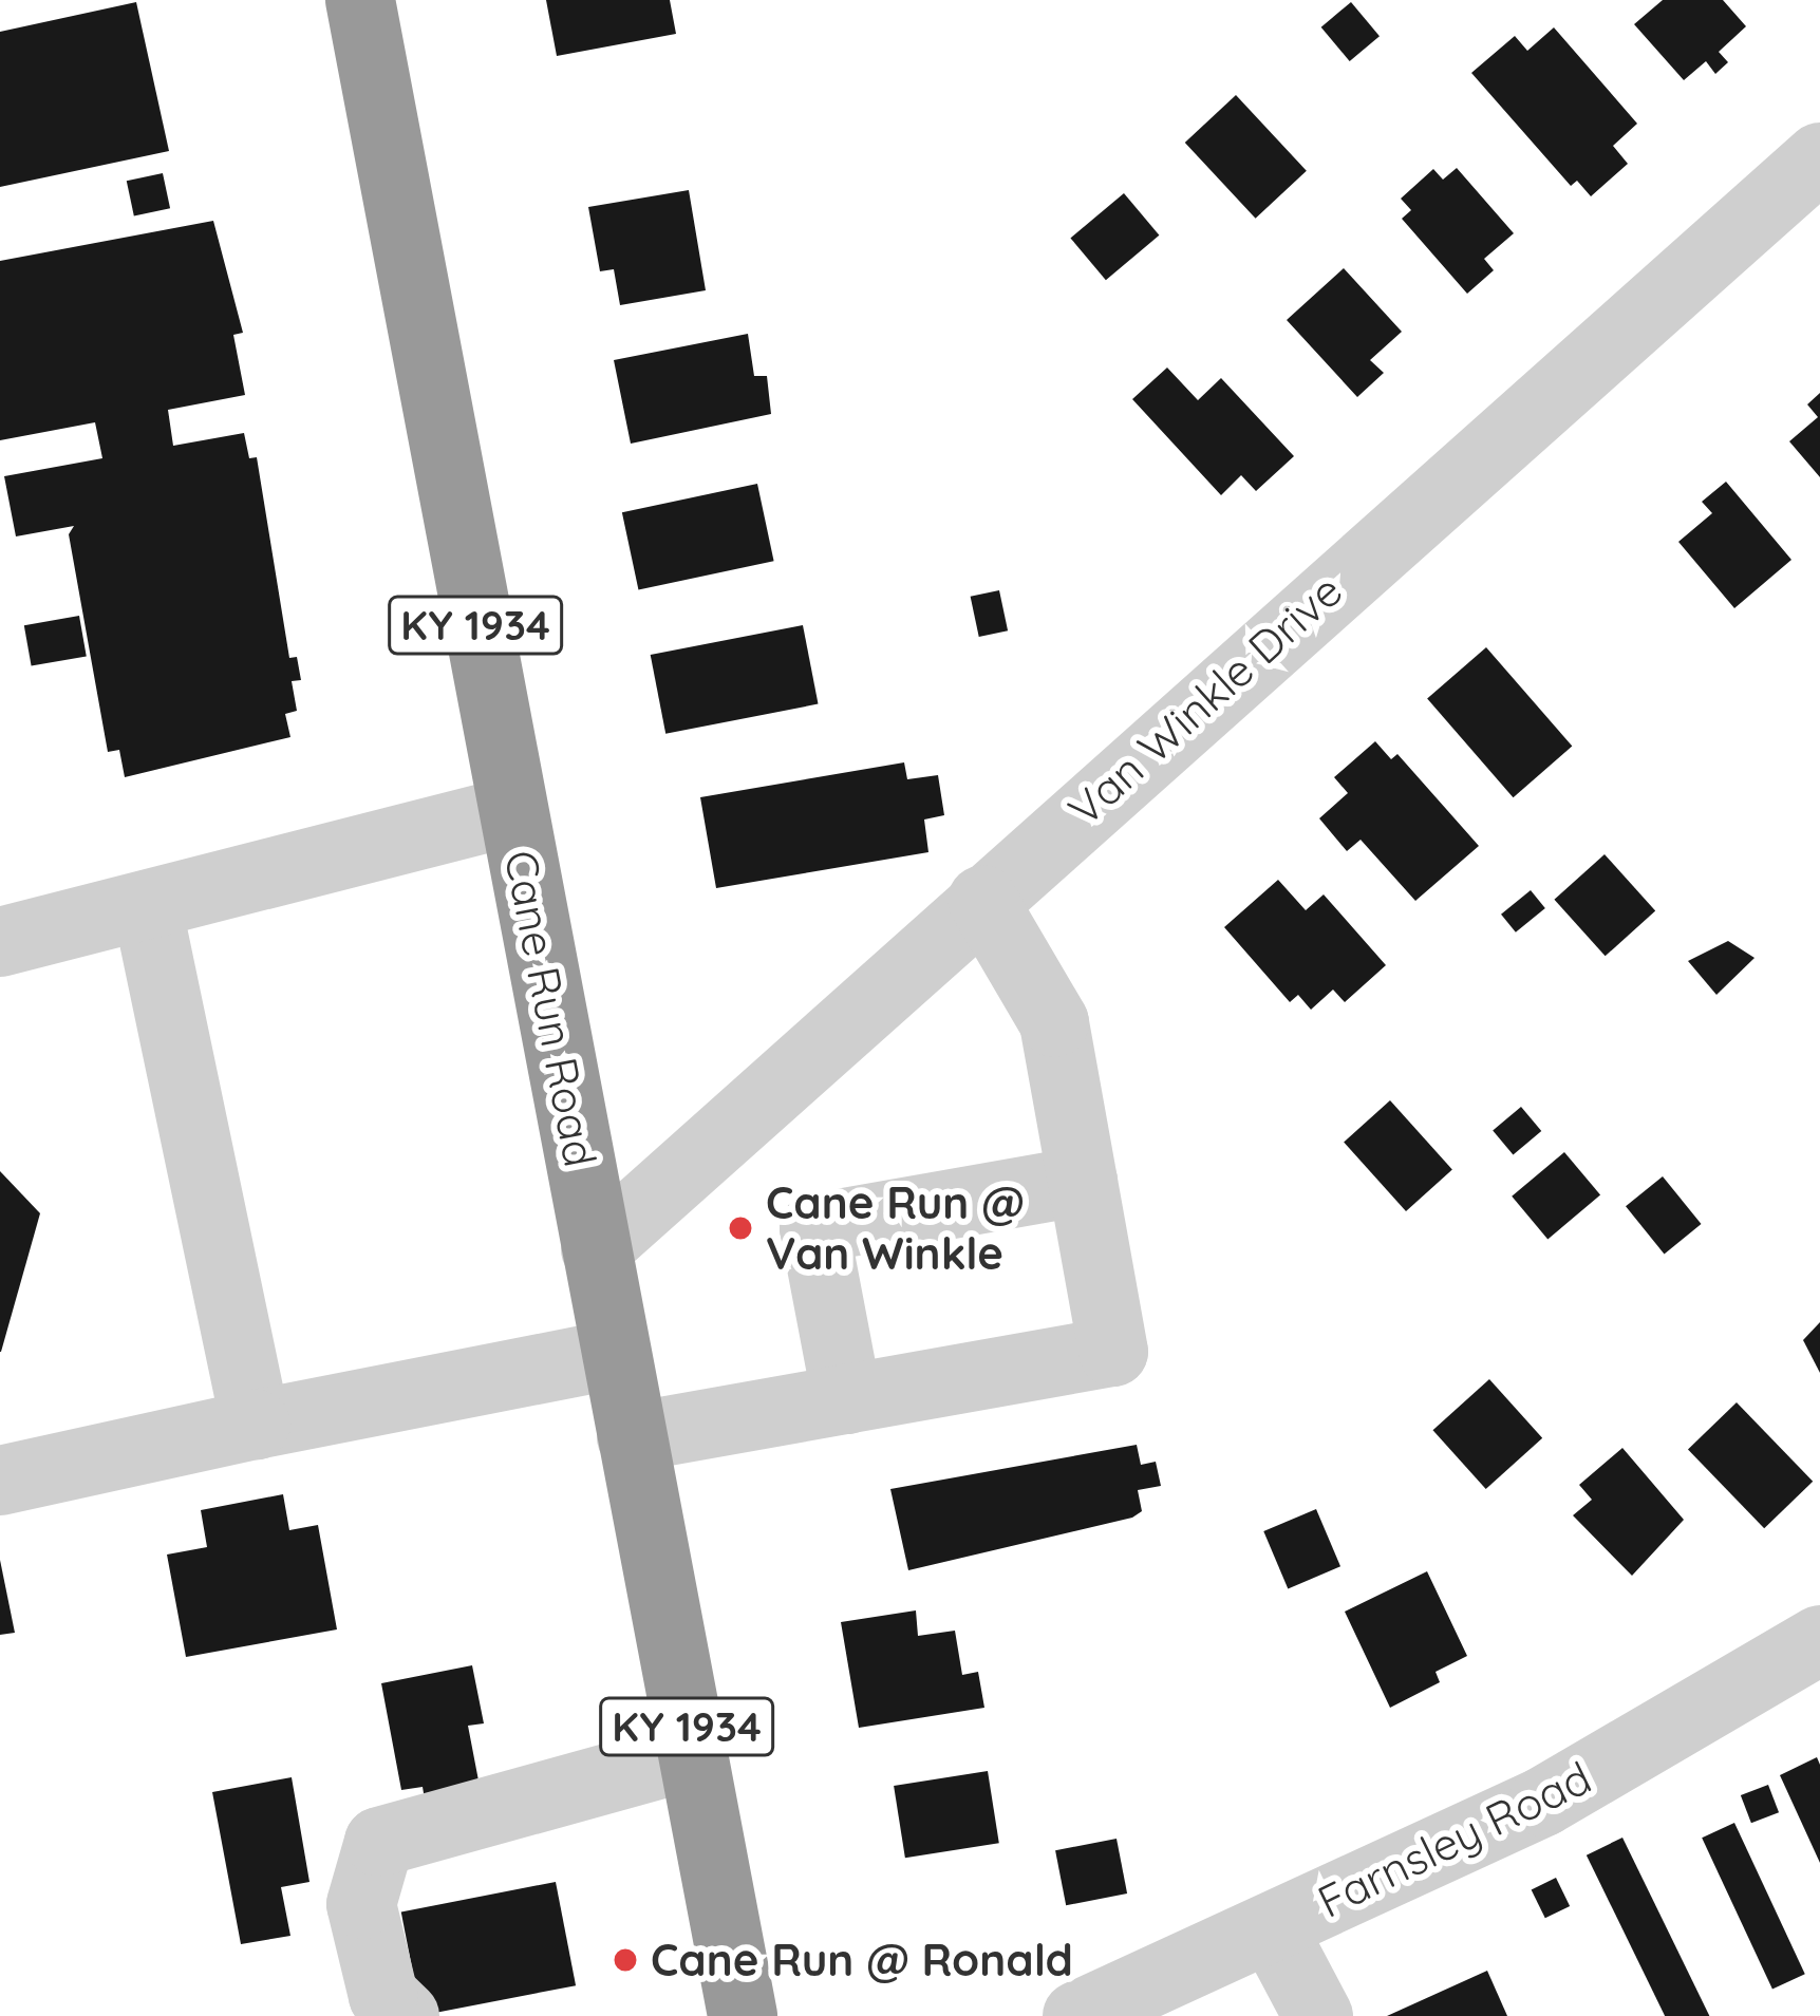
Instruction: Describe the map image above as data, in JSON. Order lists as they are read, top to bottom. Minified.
{"streets":{"highway":["KY 1934","Cane Run Road"],"street":["Van Winkle Drive","Farnsley Road"]},"crossings":[["Van Winkle Drive","Cane Run Road"]],"places":["Cane Run @ Van Winkle","Cane Run @ Ronald"]}
